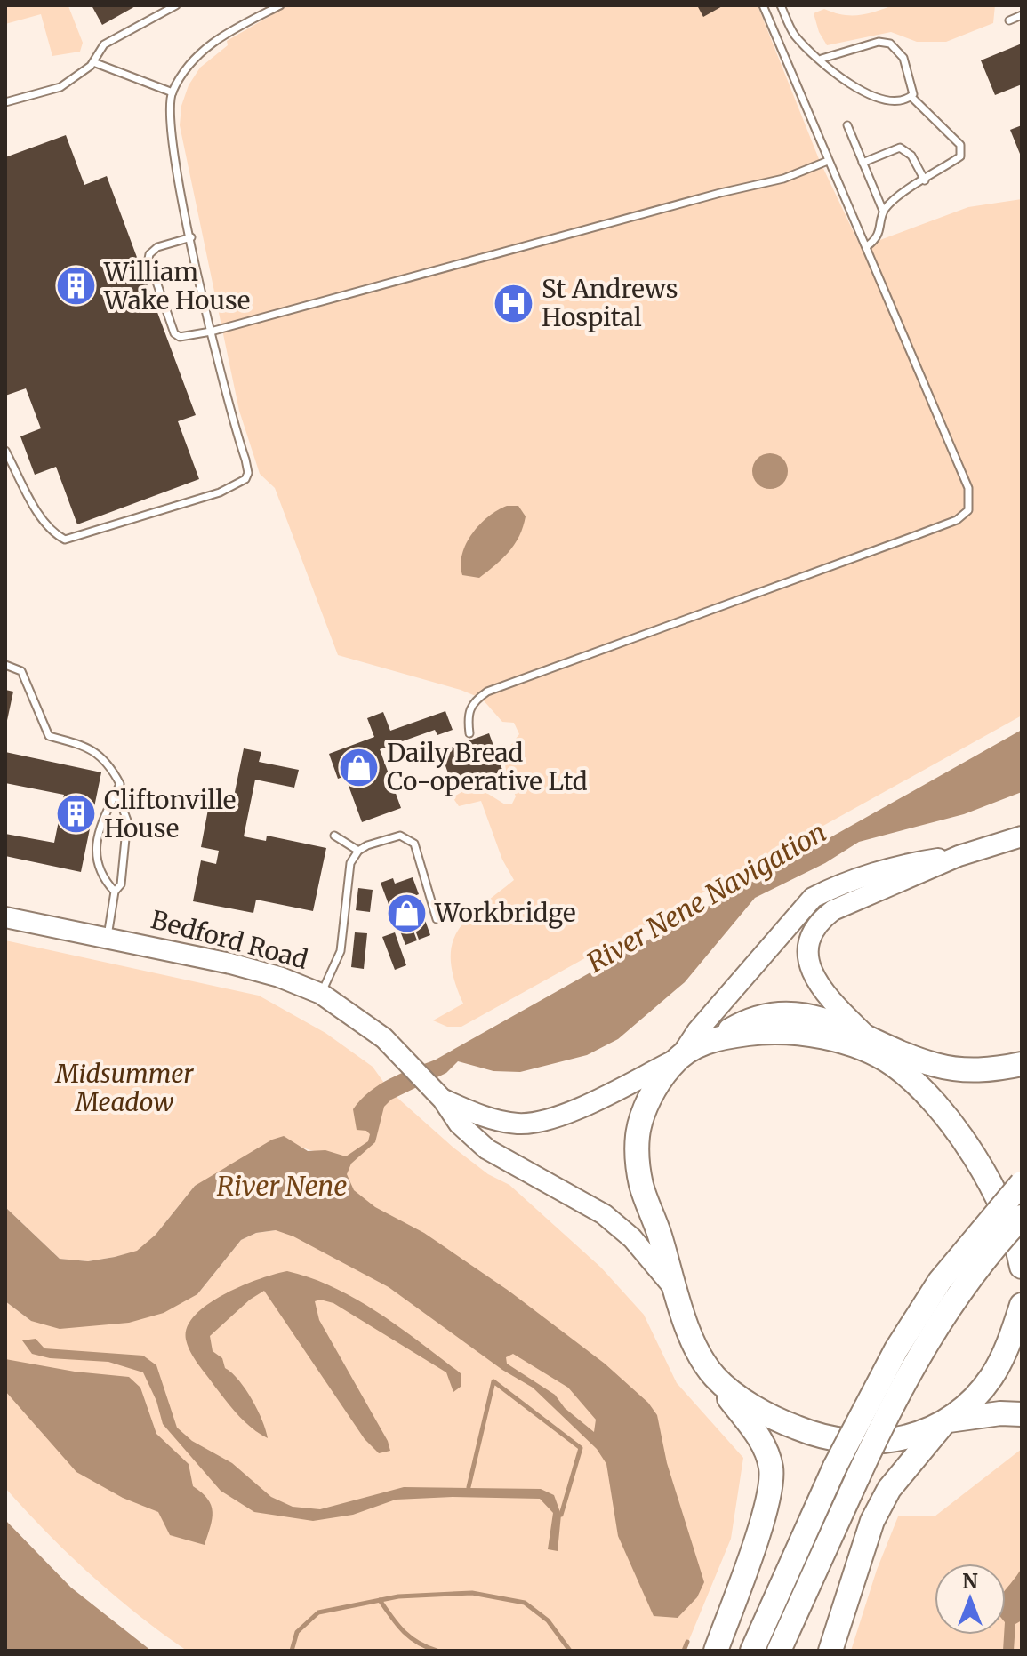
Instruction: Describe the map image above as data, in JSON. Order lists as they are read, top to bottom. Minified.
{"streets":{"main road":["Bedford Road"]},"water":["River Nene Navigation","River Nene"],"parks":["Midsummer Meadow"],"places":{"building":["William Wake House","Cliftonville House"],"hospital":["St Andrews Hospital"],"shop":["Daily Bread Co-operative Ltd","Workbridge"]},"north":"top"}
